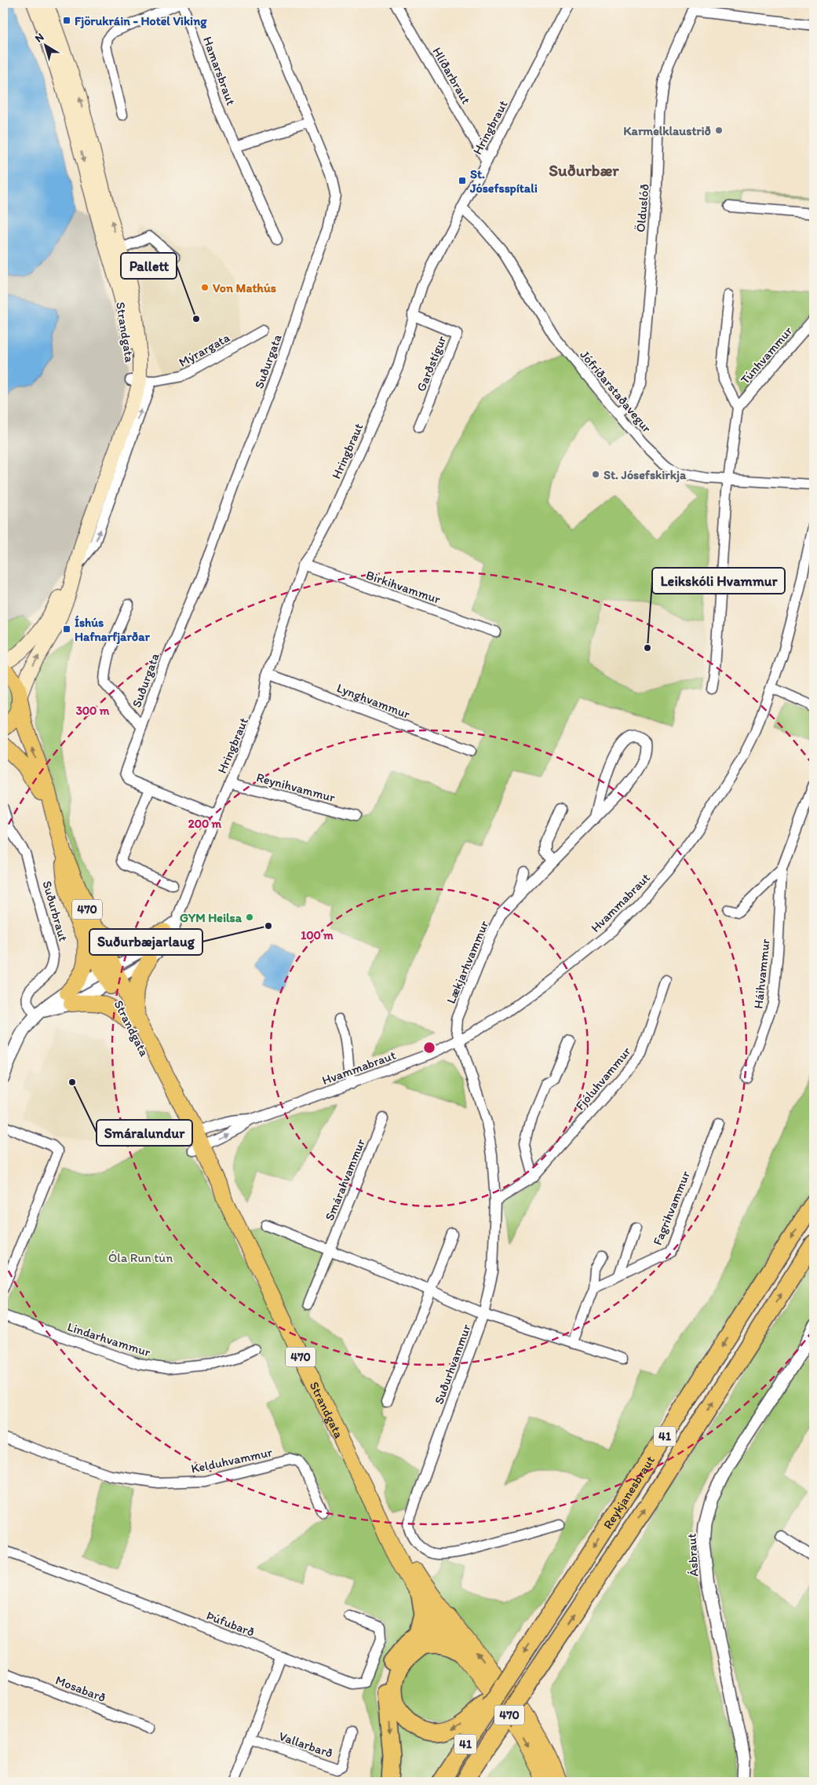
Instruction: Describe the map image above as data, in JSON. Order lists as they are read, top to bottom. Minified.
{"streets":{"highway":["41","Reykjanesbraut"],"main road":["Strandgata","470"],"street":["Hamarsbraut","Hlíðarbraut","Hringbraut","Ölduslóð","Mýrargata","Túnhvammur","Suðurgata","Garðstígur","Jófríðarstaðavegur","Birkihvammur","Lynghvammur","Reynihvammur","Hvammabraut","Suðurbraut","Lækjarhvammur","Háihvammur","Fjóluhvammur","Smárahvammur","Fagrihvammur","Lindarhvammur","Suðurhvammur","Kelduhvammur","Ásbraut","Þúfubarð","Mosabarð","Vallarbarð"]},"crossings":[["Hlíðarbraut","Hringbraut"],["Hringbraut","Strandgata"],["Hringbraut","Suðurgata"],["Hringbraut","Garðstígur"],["Hringbraut","Jófríðarstaðavegur"],["Hringbraut","Birkihvammur"],["Hringbraut","Lynghvammur"],["Hringbraut","Reynihvammur"],["Ölduslóð","Jófríðarstaðavegur"],["Strandgata","Mýrargata"],["Strandgata","Hvammabraut"],["Strandgata","470"],["Hvammabraut","Lækjarhvammur"],["Hvammabraut","Suðurhvammur"],["Lækjarhvammur","Suðurhvammur"],["Fjóluhvammur","Suðurhvammur"]],"districts":["Suðurbær"],"parks":["Óla Run tún"],"places":{"transit":["Fjörukráin - Hotel Viking","St. Jósefsspítali","Íshús Hafnarfjarðar"],"other":["Karmelklaustrið","Von Mathús","Pallett","St. Jósefskirkja","Leikskóli Hvammur","GYM Heilsa","Suðurbæjarlaug","Smáralundur"]},"north":"top left","rings":["300 m","200 m","100 m"]}
